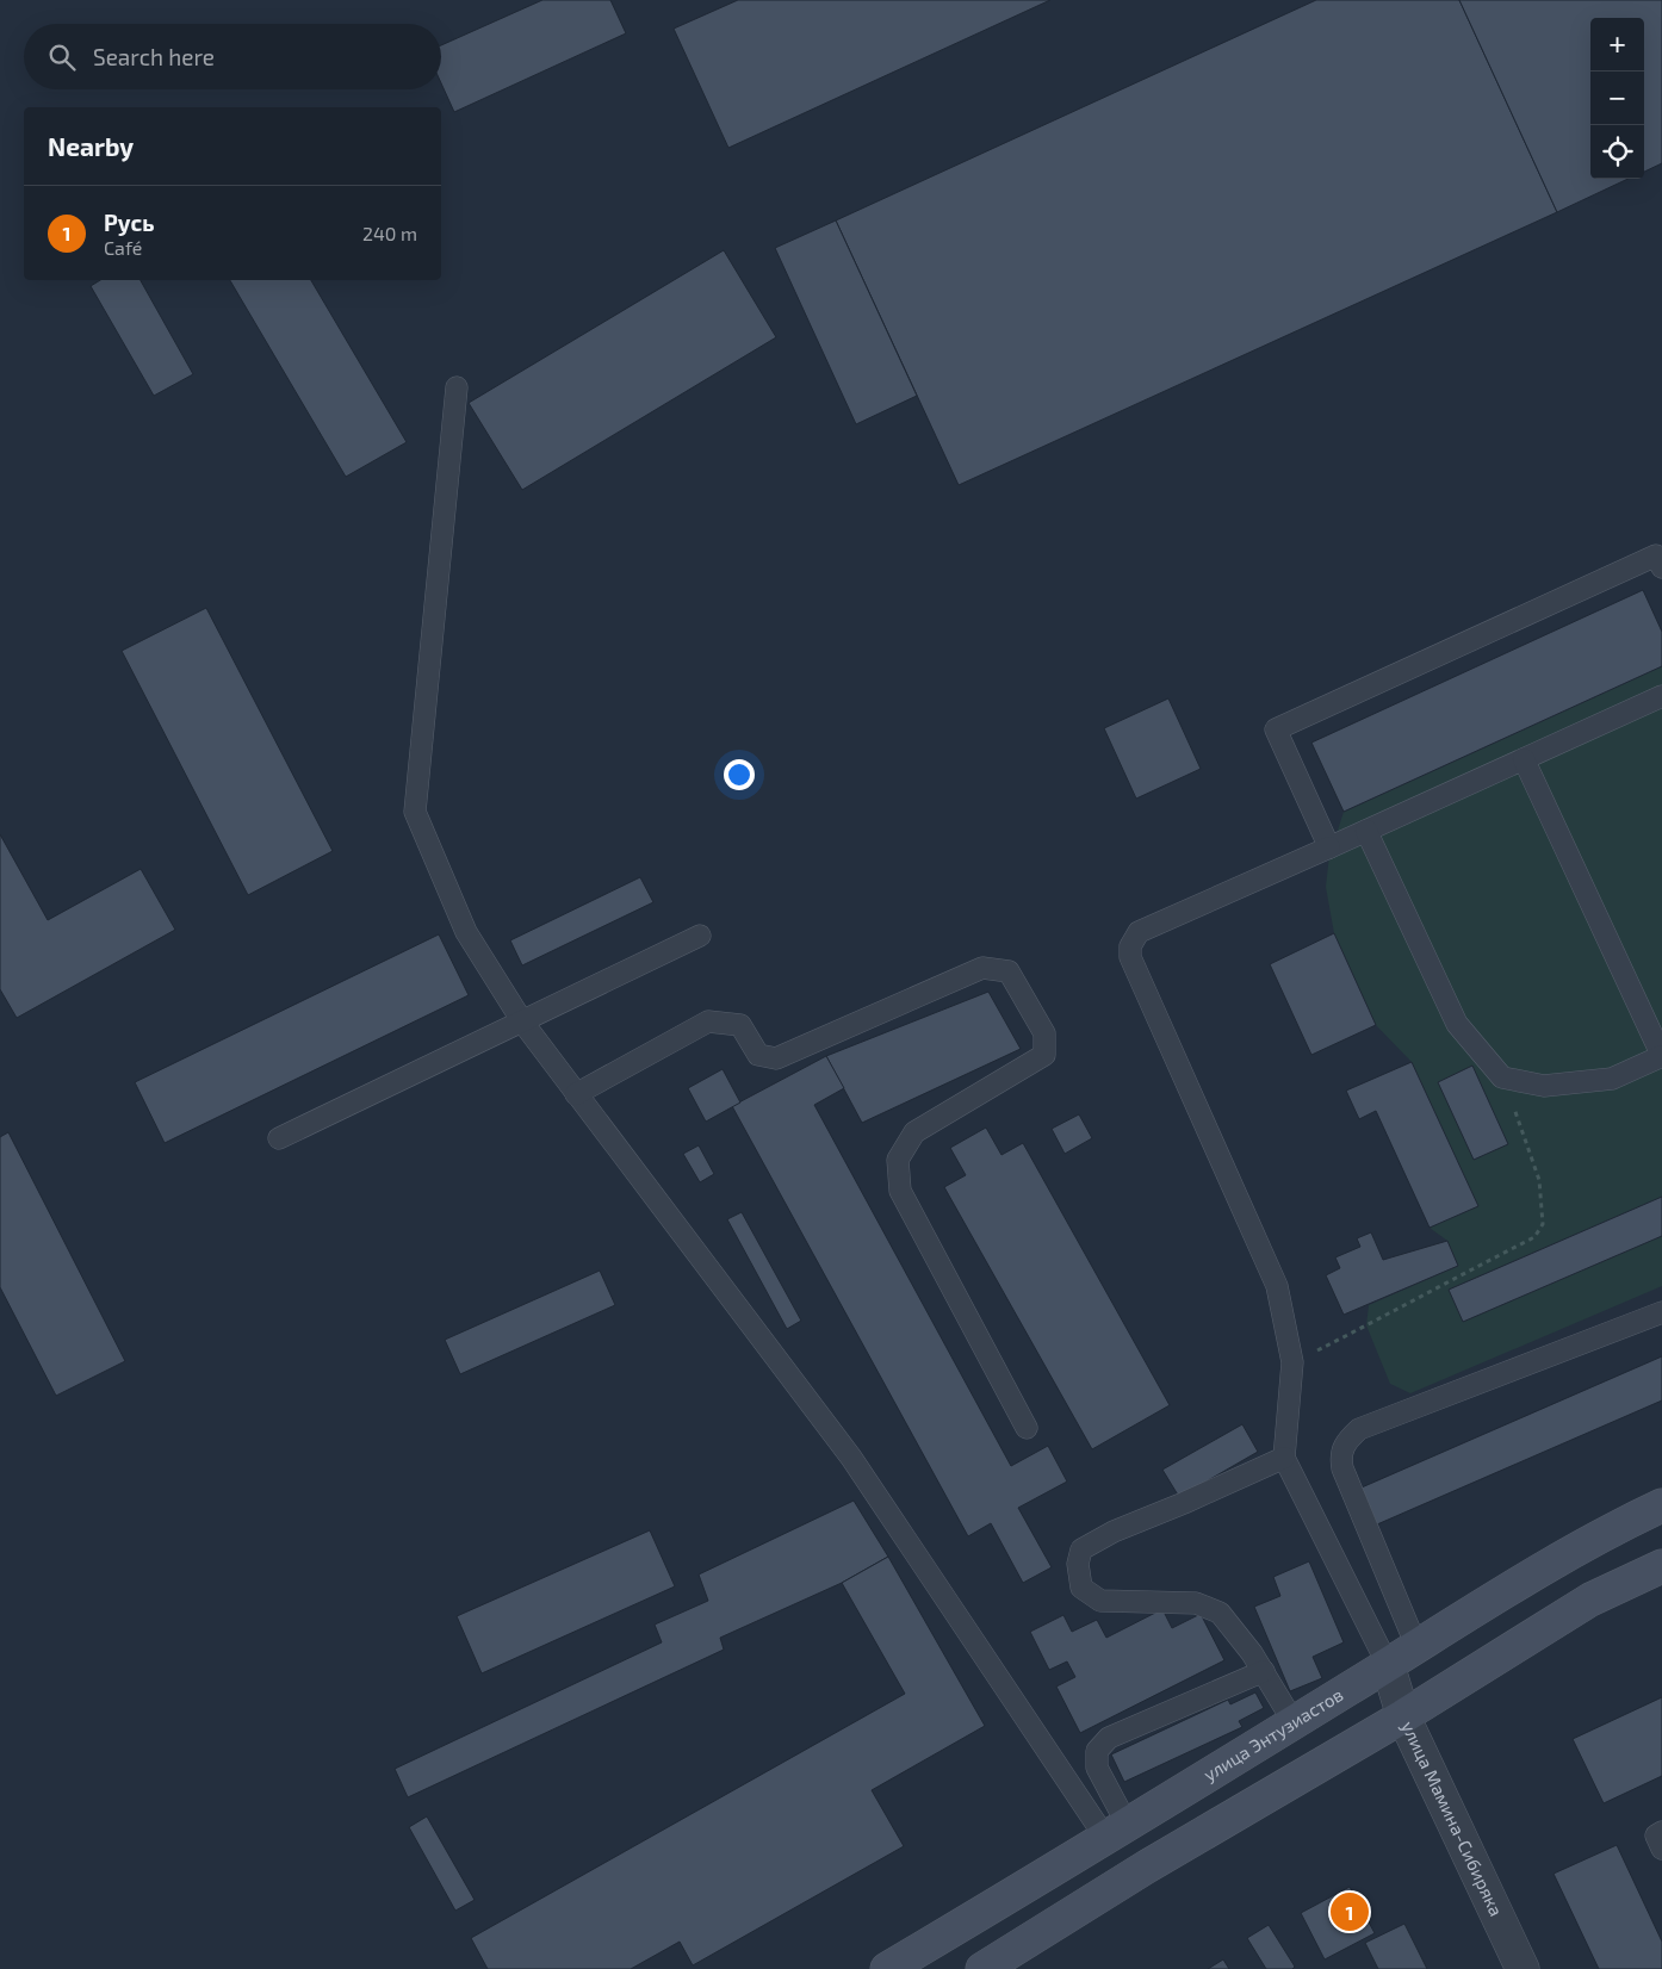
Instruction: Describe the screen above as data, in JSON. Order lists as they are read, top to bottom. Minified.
{"streets":{"main road":["улица Энтузиастов"],"street":["улица Мамина-Сибиряка"]},"crossings":[["улица Энтузиастов","улица Мамина-Сибиряка"]],"page":{"map_buttons":["+","−"],"search":"Search here","heading":"Nearby","list":[{"mark":"1","name":"Русь","note":"Café","value":"240 m"}],"pins":"1"}}
